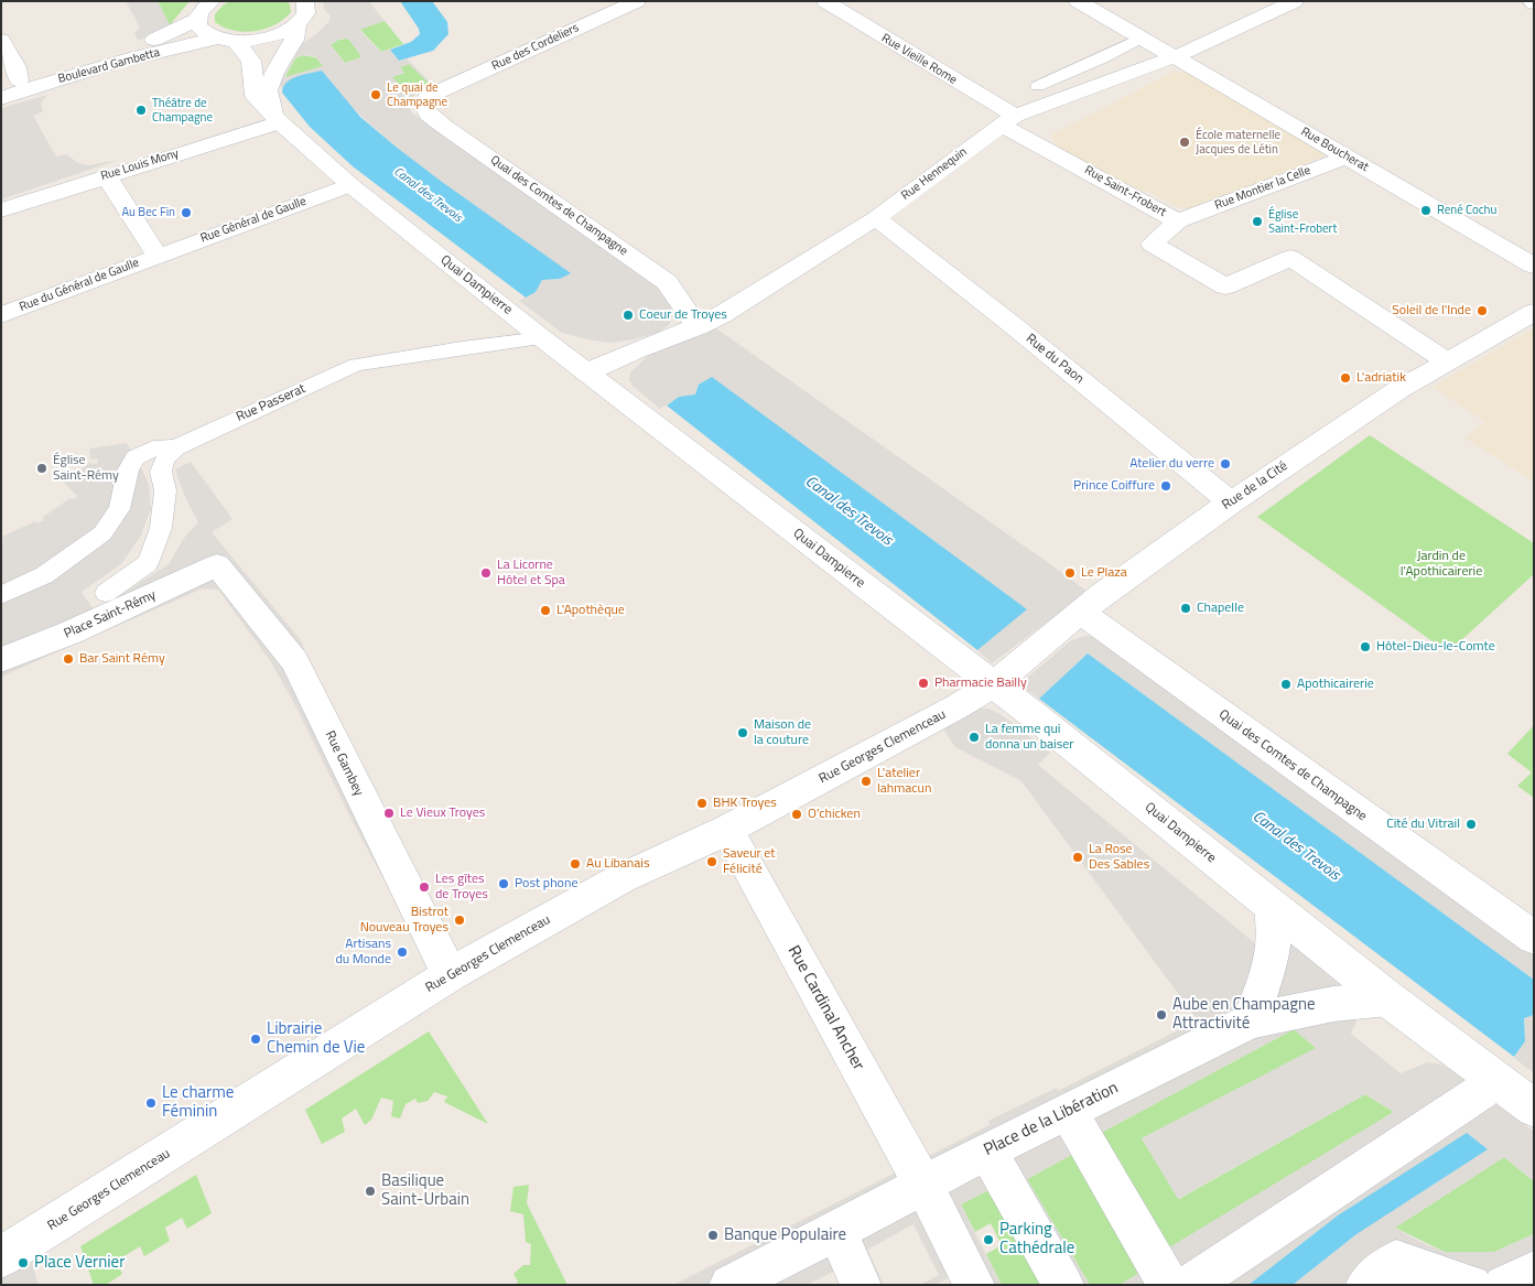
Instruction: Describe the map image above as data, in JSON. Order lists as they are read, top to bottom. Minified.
{"streets":{"street":["Rue des Cordeliers","Rue Vieille Rome","Boulevard Gambetta","Rue Boucherat","Rue Louis Mony","Rue Hennequin","Rue Montier la Celle","Rue Saint-Frobert","Quai des Comtes de Champagne","Rue Général de Gaulle","Rue du Général de Gaulle","Quai Dampierre","Rue du Paon","Rue de la Cité","Place Saint-Rémy","Rue Georges Clemenceau","Rue Gambey","Rue Cardinal Ancher","Place de la Libération"],"lane":["Rue Passerat"]},"crossings":[["Rue des Cordeliers","Quai des Comtes de Champagne"],["Rue Vieille Rome","Rue Hennequin"],["Rue Vieille Rome","Rue Saint-Frobert"],["Boulevard Gambetta","Quai Dampierre"],["Rue Boucherat","Rue Hennequin"],["Rue Boucherat","Rue Montier la Celle"],["Rue Louis Mony","Quai Dampierre"],["Rue Hennequin","Rue Saint-Frobert"],["Rue Hennequin","Quai des Comtes de Champagne"],["Rue Hennequin","Quai Dampierre"],["Rue Hennequin","Rue du Paon"],["Rue Montier la Celle","Rue Saint-Frobert"],["Rue Saint-Frobert","Rue de la Cité"],["Quai des Comtes de Champagne","Rue de la Cité"],["Rue Général de Gaulle","Rue du Général de Gaulle"],["Rue Général de Gaulle","Quai Dampierre"],["Quai Dampierre","Rue Passerat"],["Quai Dampierre","Rue de la Cité"],["Quai Dampierre","Rue Georges Clemenceau"],["Quai Dampierre","Place de la Libération"],["Rue du Paon","Rue de la Cité"],["Rue de la Cité","Rue Georges Clemenceau"],["Place Saint-Rémy","Rue Gambey"],["Rue Georges Clemenceau","Rue Gambey"],["Rue Georges Clemenceau","Rue Cardinal Ancher"],["Rue Cardinal Ancher","Place de la Libération"]],"water":["Canal des Trevois"],"parks":["Jardin de l'Apothicairerie"],"places":["Le quai de Champagne","Théâtre de Champagne","École maternelle Jacques de Létin","René Cochu","Au Bec Fin","Église Saint-Frobert","Soleil de l'Inde","Coeur de Troyes","L'adriatik","Atelier du verre","Église Saint-Rémy","Prince Coiffure","La Licorne Hôtel et Spa","Le Plaza","Chapelle","L'Apothèque","Hôtel-Dieu-le-Comte","Bar Saint Rémy","Pharmacie Bailly","Apothicairerie","Maison de la couture","La femme qui donna un baiser","L'atelier lahmacun","BHK Troyes","Le Vieux Troyes","O'chicken","Cité du Vitrail","La Rose Des Sables","Saveur et Félicité","Au Libanais","Post phone","Les gîtes de Troyes","Bistrot Nouveau Troyes","Artisans du Monde","Aube en Champagne Attractivité","Librairie Chemin de Vie","Le charme Féminin","Basilique Saint-Urbain","Banque Populaire","Parking Cathédrale","Place Vernier"]}
